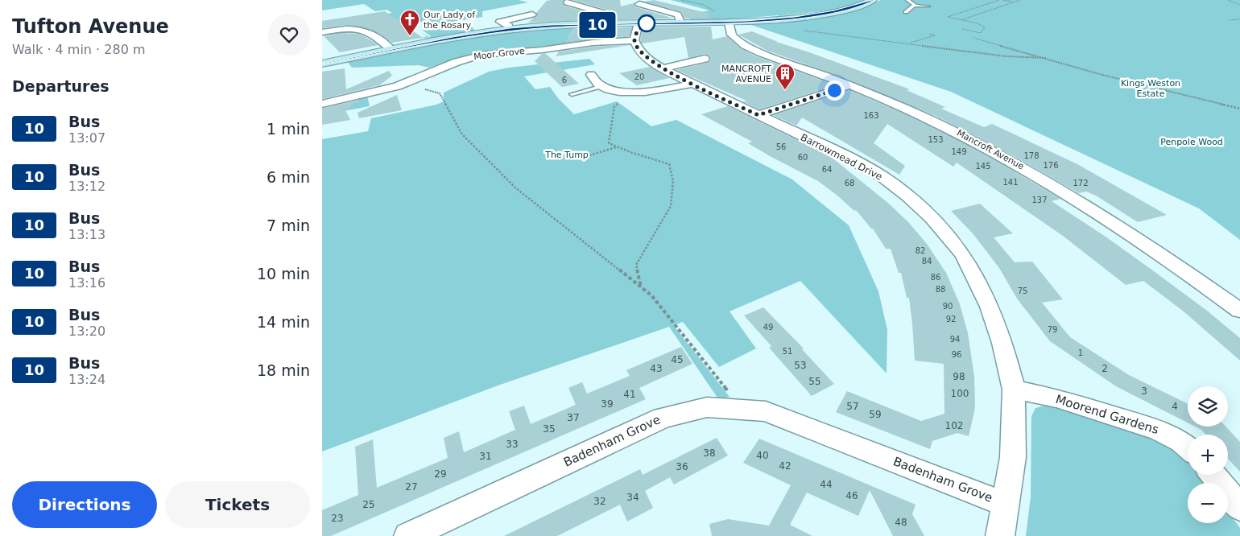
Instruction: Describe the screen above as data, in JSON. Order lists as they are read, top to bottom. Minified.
{"streets":{"street":["Moor Grove","Mancroft Avenue","Barrowmead Drive","Moorend Gardens","Badenham Grove"]},"crossings":[["Moor Grove","Barrowmead Drive"],["Barrowmead Drive","Moorend Gardens"],["Barrowmead Drive","Badenham Grove"]],"parks":["Kings Weston Estate","Penpole Wood","The Tump"],"places":{"church":["Our Lady of the Rosary"],"building":["MANCROFT AVENUE"]},"lines":["bus line 10"],"house_numbers":["20","6","163","153","56","149","178","60","176","145","64","141","68","172","137","82","84","86","88","75","90","92","49","79","94","51","1","96","45","53","43","2","98","55","3","100","41","39","57","4","59","37","102","35","33","38","40","31","42","36","29","44","27","46","34","32","25","23","48"],"page":{"heading":[["Tufton Avenue","Walk · 4 min · 280 m"],"Departures"],"on_map":"10","list":[{"mark":"10","name":"Bus","note":"13:07","value":"1 min"},{"mark":"10","name":"Bus","note":"13:12","value":"6 min"},{"mark":"10","name":"Bus","note":"13:13","value":"7 min"},{"mark":"10","name":"Bus","note":"13:16","value":"10 min"},{"mark":"10","name":"Bus","note":"13:20","value":"14 min"},{"mark":"10","name":"Bus","note":"13:24","value":"18 min"}],"map_buttons":["+","−"],"buttons":["Directions","Tickets"]}}
